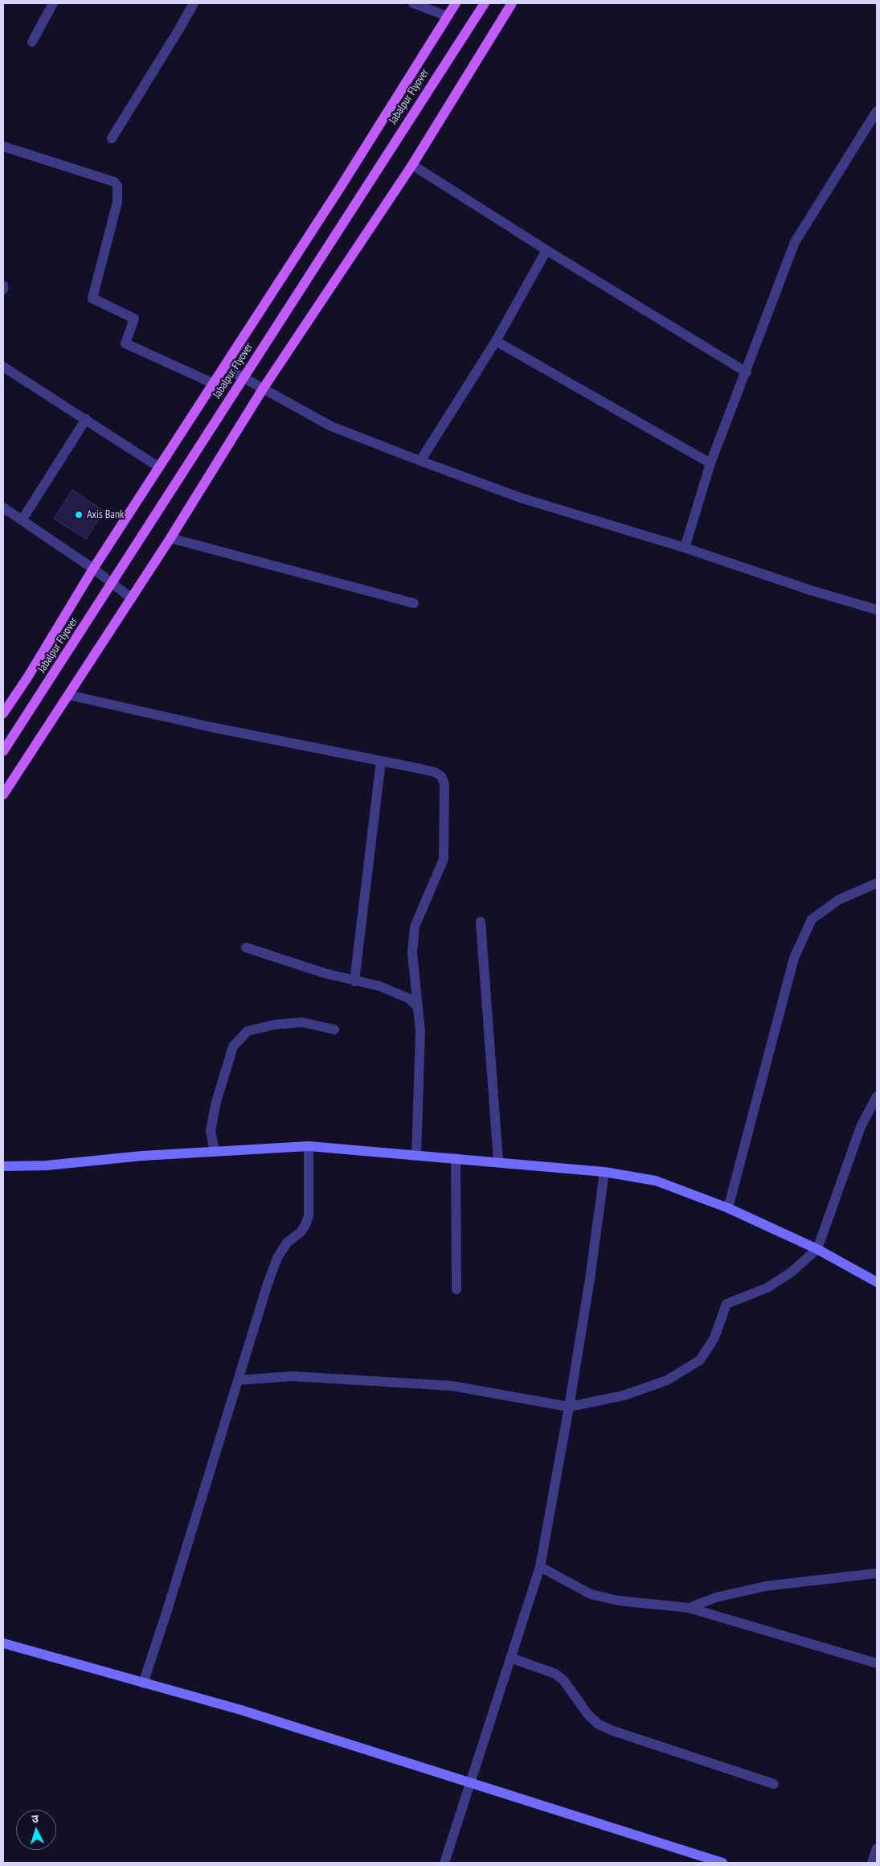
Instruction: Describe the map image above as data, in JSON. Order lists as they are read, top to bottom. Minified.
{"streets":{"main road":["Jabalpur Flyover"]},"places":["Axis Bank"],"north":"top"}
